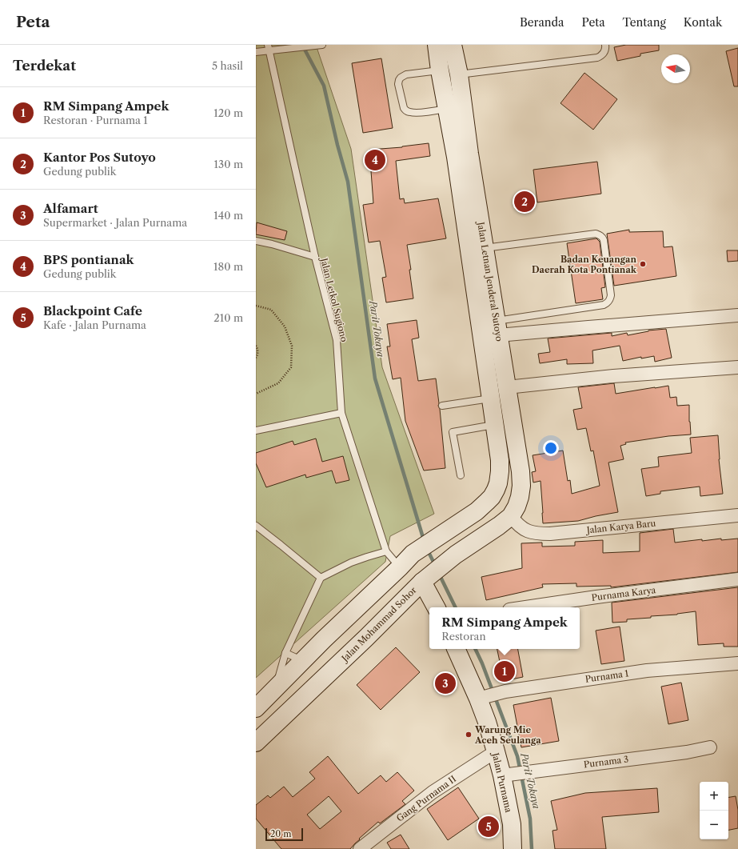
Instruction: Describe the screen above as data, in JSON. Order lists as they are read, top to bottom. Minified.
{"streets":{"street":["Jalan Letnan Jenderal Sutoyo","Jalan Karya Baru","Purnama Karya","Jalan Mohammad Sohor","Purnama 1","Purnama 3","Jalan Purnama","Gang Purnama II"],"lane":["Jalan Letkol Sugiono"]},"crossings":[["Jalan Letnan Jenderal Sutoyo","Jalan Letkol Sugiono"],["Jalan Letnan Jenderal Sutoyo","Jalan Karya Baru"],["Jalan Letnan Jenderal Sutoyo","Jalan Mohammad Sohor"],["Jalan Karya Baru","Jalan Mohammad Sohor"],["Purnama 1","Jalan Purnama"],["Purnama 3","Jalan Purnama"],["Jalan Purnama","Gang Purnama II"]],"water":["Parit Tokaya"],"places":["Badan Keuangan Daerah Kota Pontianak","Warung Mie Aceh Seulanga"],"scale_bar":"20 m","north":"left","page":{"header":"Peta","nav":["Beranda","Peta","Tentang","Kontak"],"heading":["Terdekat","5 hasil"],"list":[{"mark":"1","name":"RM Simpang Ampek","note":"Restoran · Purnama 1","value":"120 m"},{"mark":"2","name":"Kantor Pos Sutoyo","note":"Gedung publik","value":"130 m"},{"mark":"3","name":"Alfamart","note":"Supermarket · Jalan Purnama","value":"140 m"},{"mark":"4","name":"BPS pontianak","note":"Gedung publik","value":"180 m"},{"mark":"5","name":"Blackpoint Cafe","note":"Kafe · Jalan Purnama","value":"210 m"}],"pins":["4","2","1","3","5"],"popup":["RM Simpang Ampek","Restoran"],"map_buttons":["+","−"],"scale":"20 m"}}
